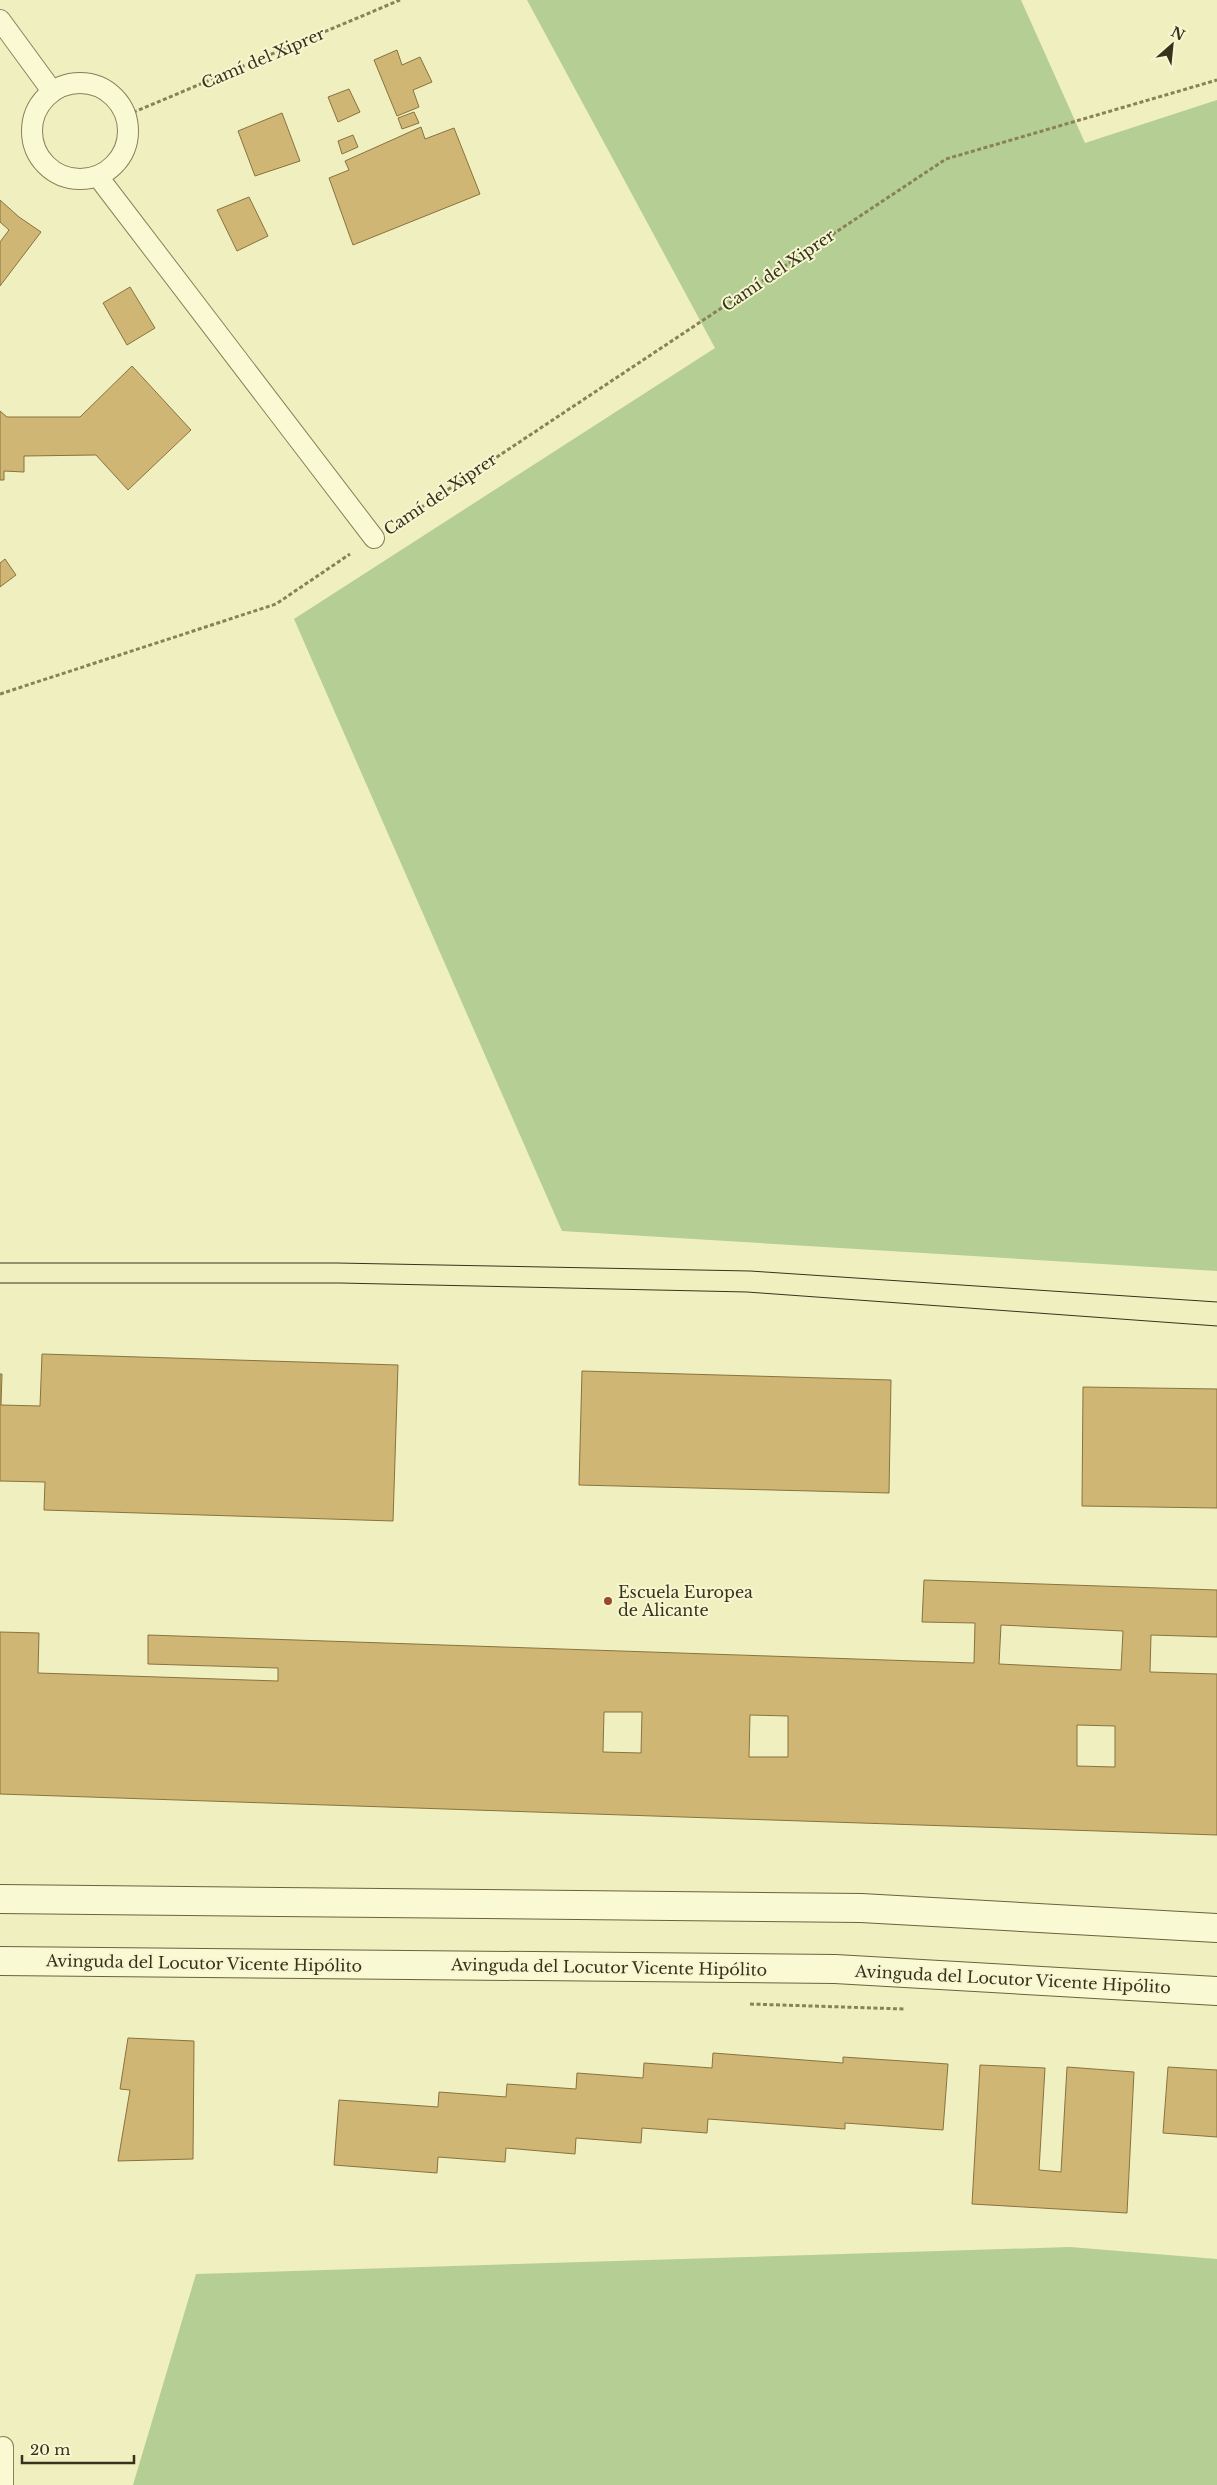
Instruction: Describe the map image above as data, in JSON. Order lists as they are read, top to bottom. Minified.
{"streets":{"main road":["Avinguda del Locutor Vicente Hipólito"],"lane":["Camí del Xiprer"]},"places":["Escuela Europea de Alicante"],"scale_bar":"20 m","north":"top right"}
